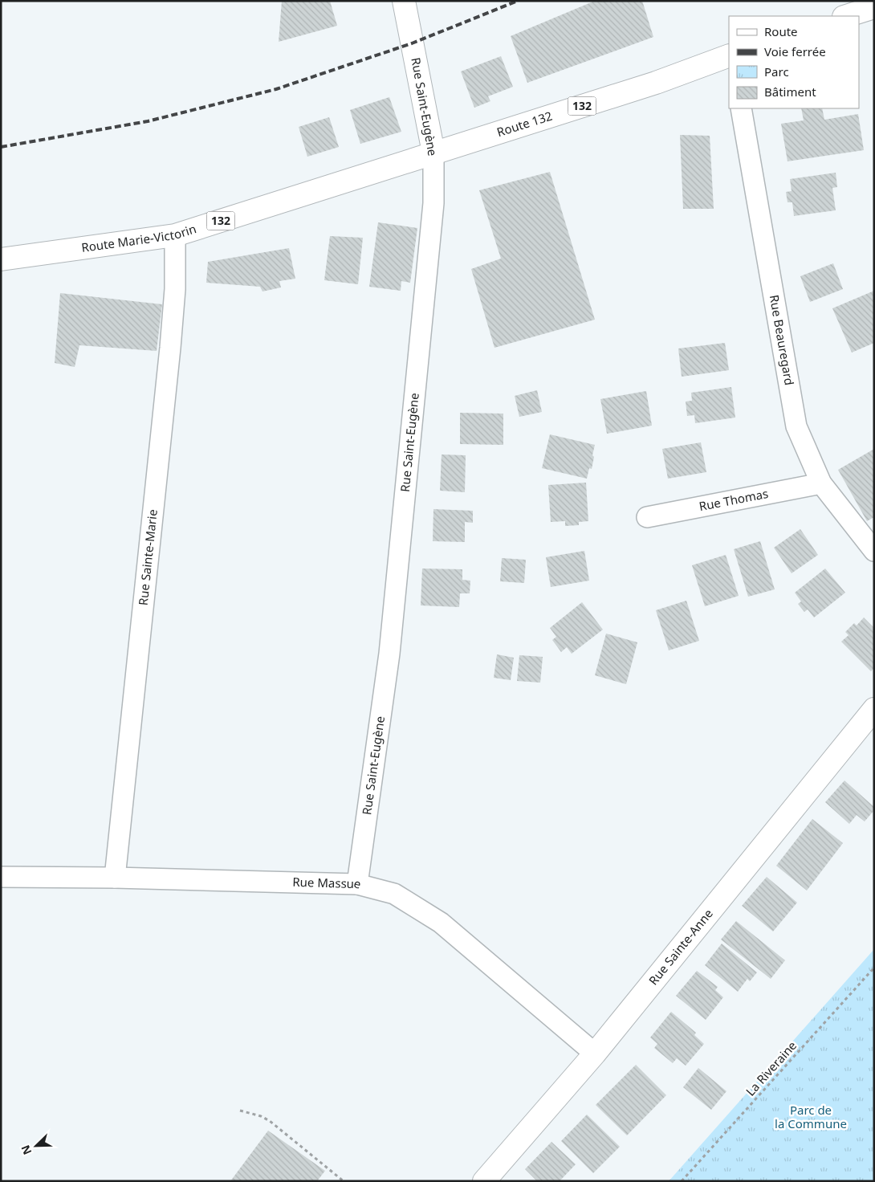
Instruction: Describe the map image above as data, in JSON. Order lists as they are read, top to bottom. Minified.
{"streets":{"main road":["132","Rue Saint-Eugène","Route 132","Route Marie-Victorin","Rue Sainte-Anne"],"street":["Rue Beauregard","Rue Thomas","Rue Sainte-Marie","Rue Massue"],"path":["La Riveraine"]},"crossings":[["Rue Saint-Eugène","Route 132"],["Rue Saint-Eugène","Route Marie-Victorin"],["Rue Saint-Eugène","Rue Massue"],["Route 132","Route Marie-Victorin"],["Route Marie-Victorin","Rue Sainte-Marie"],["Rue Beauregard","Rue Thomas"],["Rue Sainte-Marie","Rue Massue"],["Rue Massue","Rue Sainte-Anne"]],"parks":["Parc de la Commune"],"legend":["Route","Voie ferrée","Parc","Bâtiment"],"north":"bottom left"}
